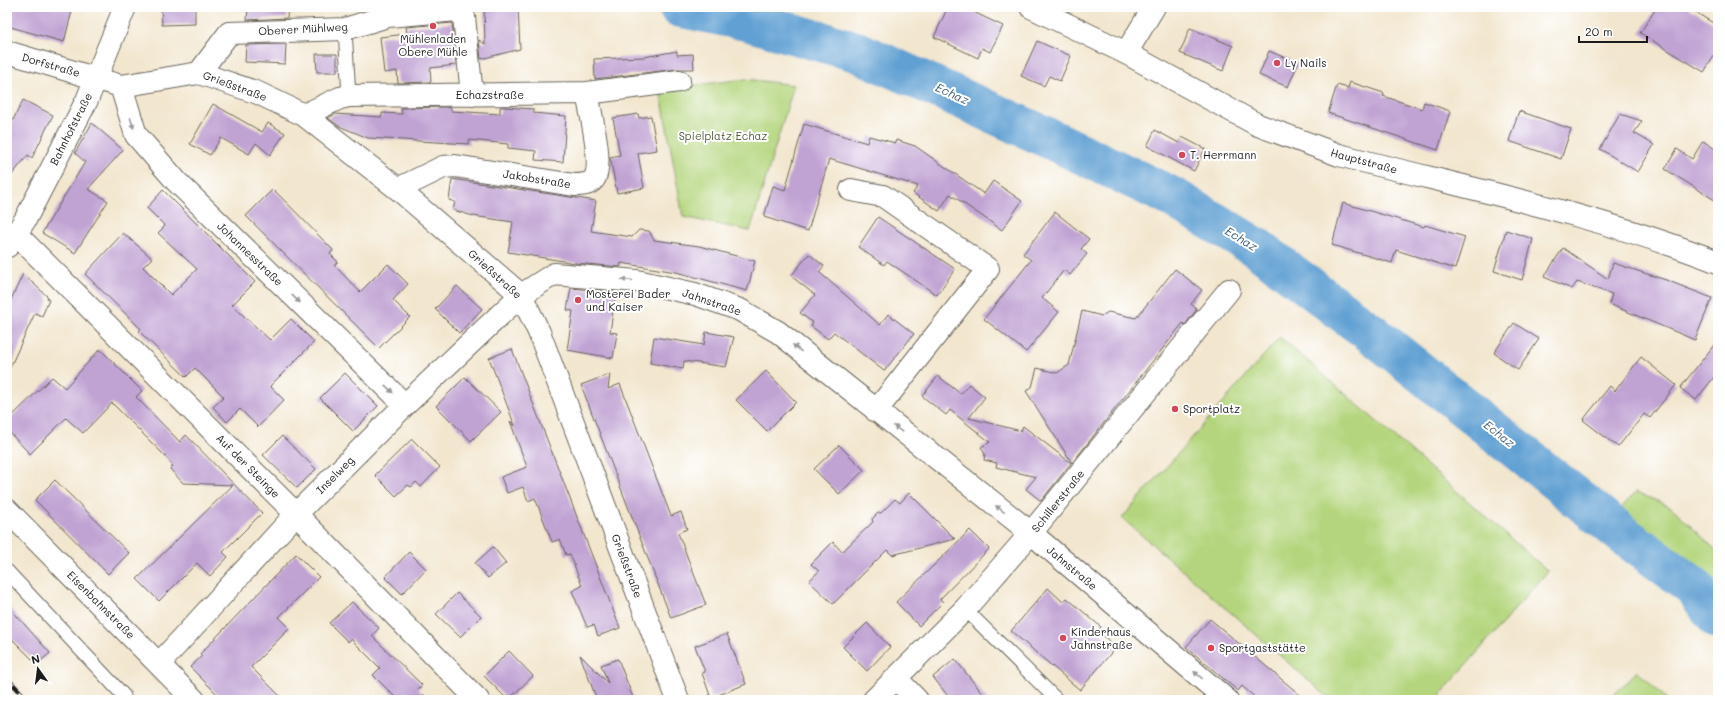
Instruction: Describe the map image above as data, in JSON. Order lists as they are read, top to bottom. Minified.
{"streets":{"street":["Oberer Mühlweg","Dorfstraße","Grießstraße","Echazstraße","Bahnhofstraße","Hauptstraße","Jakobstraße","Johannesstraße","Jahnstraße","Auf der Steinge","Inselweg","Schillerstraße","Eisenbahnstraße"]},"crossings":[["Oberer Mühlweg","Grießstraße"],["Oberer Mühlweg","Echazstraße"],["Dorfstraße","Grießstraße"],["Dorfstraße","Bahnhofstraße"],["Grießstraße","Echazstraße"],["Grießstraße","Bahnhofstraße"],["Grießstraße","Jakobstraße"],["Grießstraße","Johannesstraße"],["Grießstraße","Jahnstraße"],["Grießstraße","Inselweg"],["Echazstraße","Jakobstraße"],["Bahnhofstraße","Auf der Steinge"],["Johannesstraße","Inselweg"],["Jahnstraße","Inselweg"],["Jahnstraße","Schillerstraße"],["Auf der Steinge","Inselweg"],["Inselweg","Eisenbahnstraße"]],"one_way":["Johannesstraße","Jahnstraße"],"water":["Echaz"],"parks":["Spielplatz Echaz"],"places":["Mühlenladen Obere Mühle","Ly Nails","T. Herrmann","Mosterei Bader und Kaiser","Sportplatz","Kinderhaus Jahnstraße","Sportgaststätte"],"scale_bar":"20 m","north":"top"}
